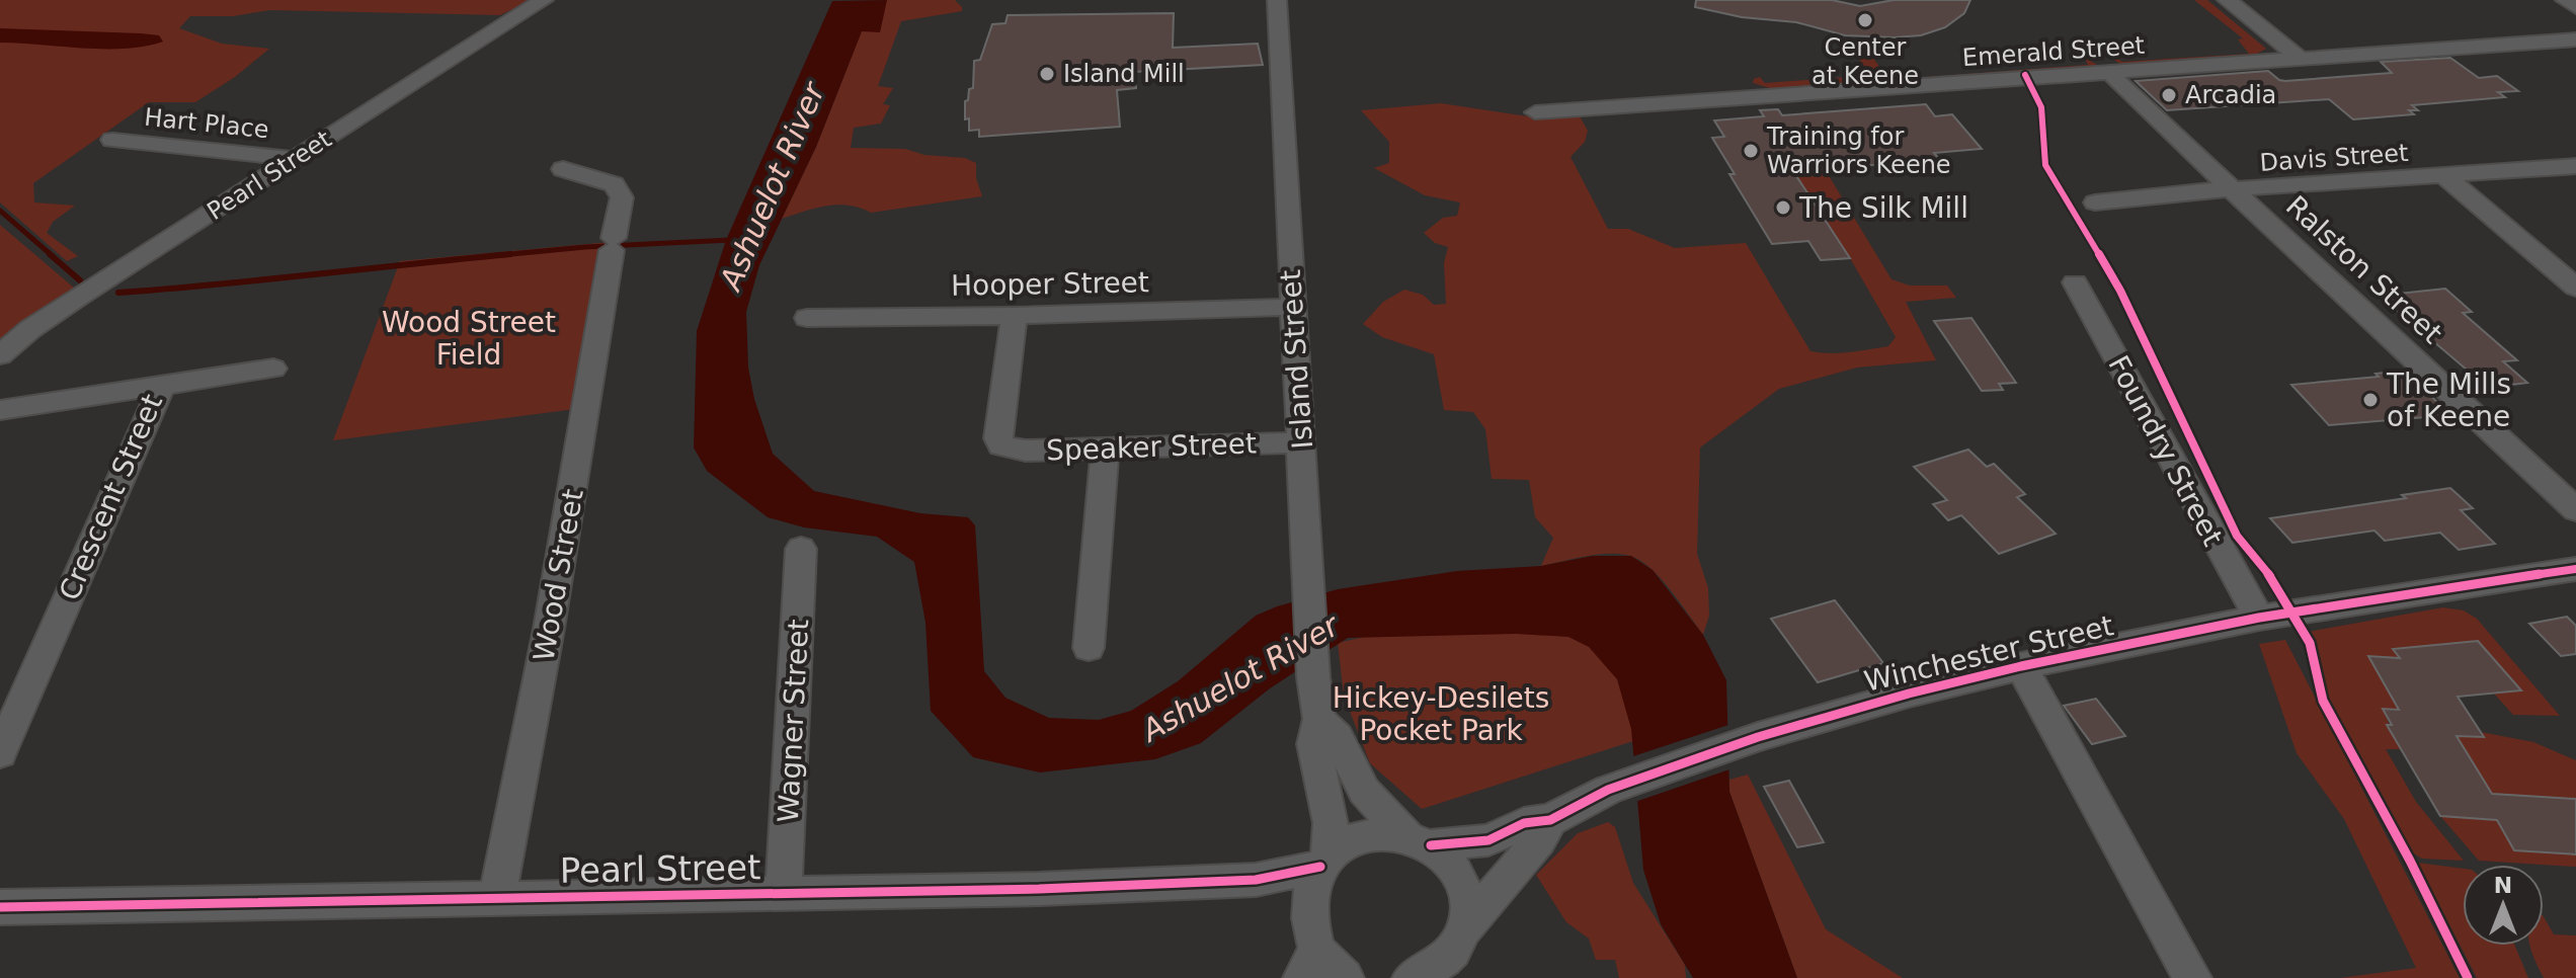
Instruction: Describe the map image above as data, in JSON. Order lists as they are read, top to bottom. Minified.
{"streets":{"street":["Emerald Street","Hart Place","Davis Street","Pearl Street","Ralston Street","Hooper Street","Island Street","Speaker Street","Foundry Street","Crescent Street","Wood Street","Winchester Street","Wagner Street"]},"crossings":[["Emerald Street","Ralston Street"],["Hart Place","Pearl Street"],["Davis Street","Ralston Street"],["Pearl Street","Island Street"],["Pearl Street","Wood Street"],["Pearl Street","Winchester Street"],["Pearl Street","Wagner Street"],["Hooper Street","Island Street"],["Hooper Street","Speaker Street"],["Island Street","Speaker Street"],["Island Street","Winchester Street"],["Foundry Street","Winchester Street"]],"water":["Ashuelot River"],"parks":["Wood Street Field","Hickey-Desilets Pocket Park"],"places":["Center at Keene","Island Mill","Arcadia","Training for Warriors Keene","The Silk Mill","The Mills of Keene"],"north":"top"}
